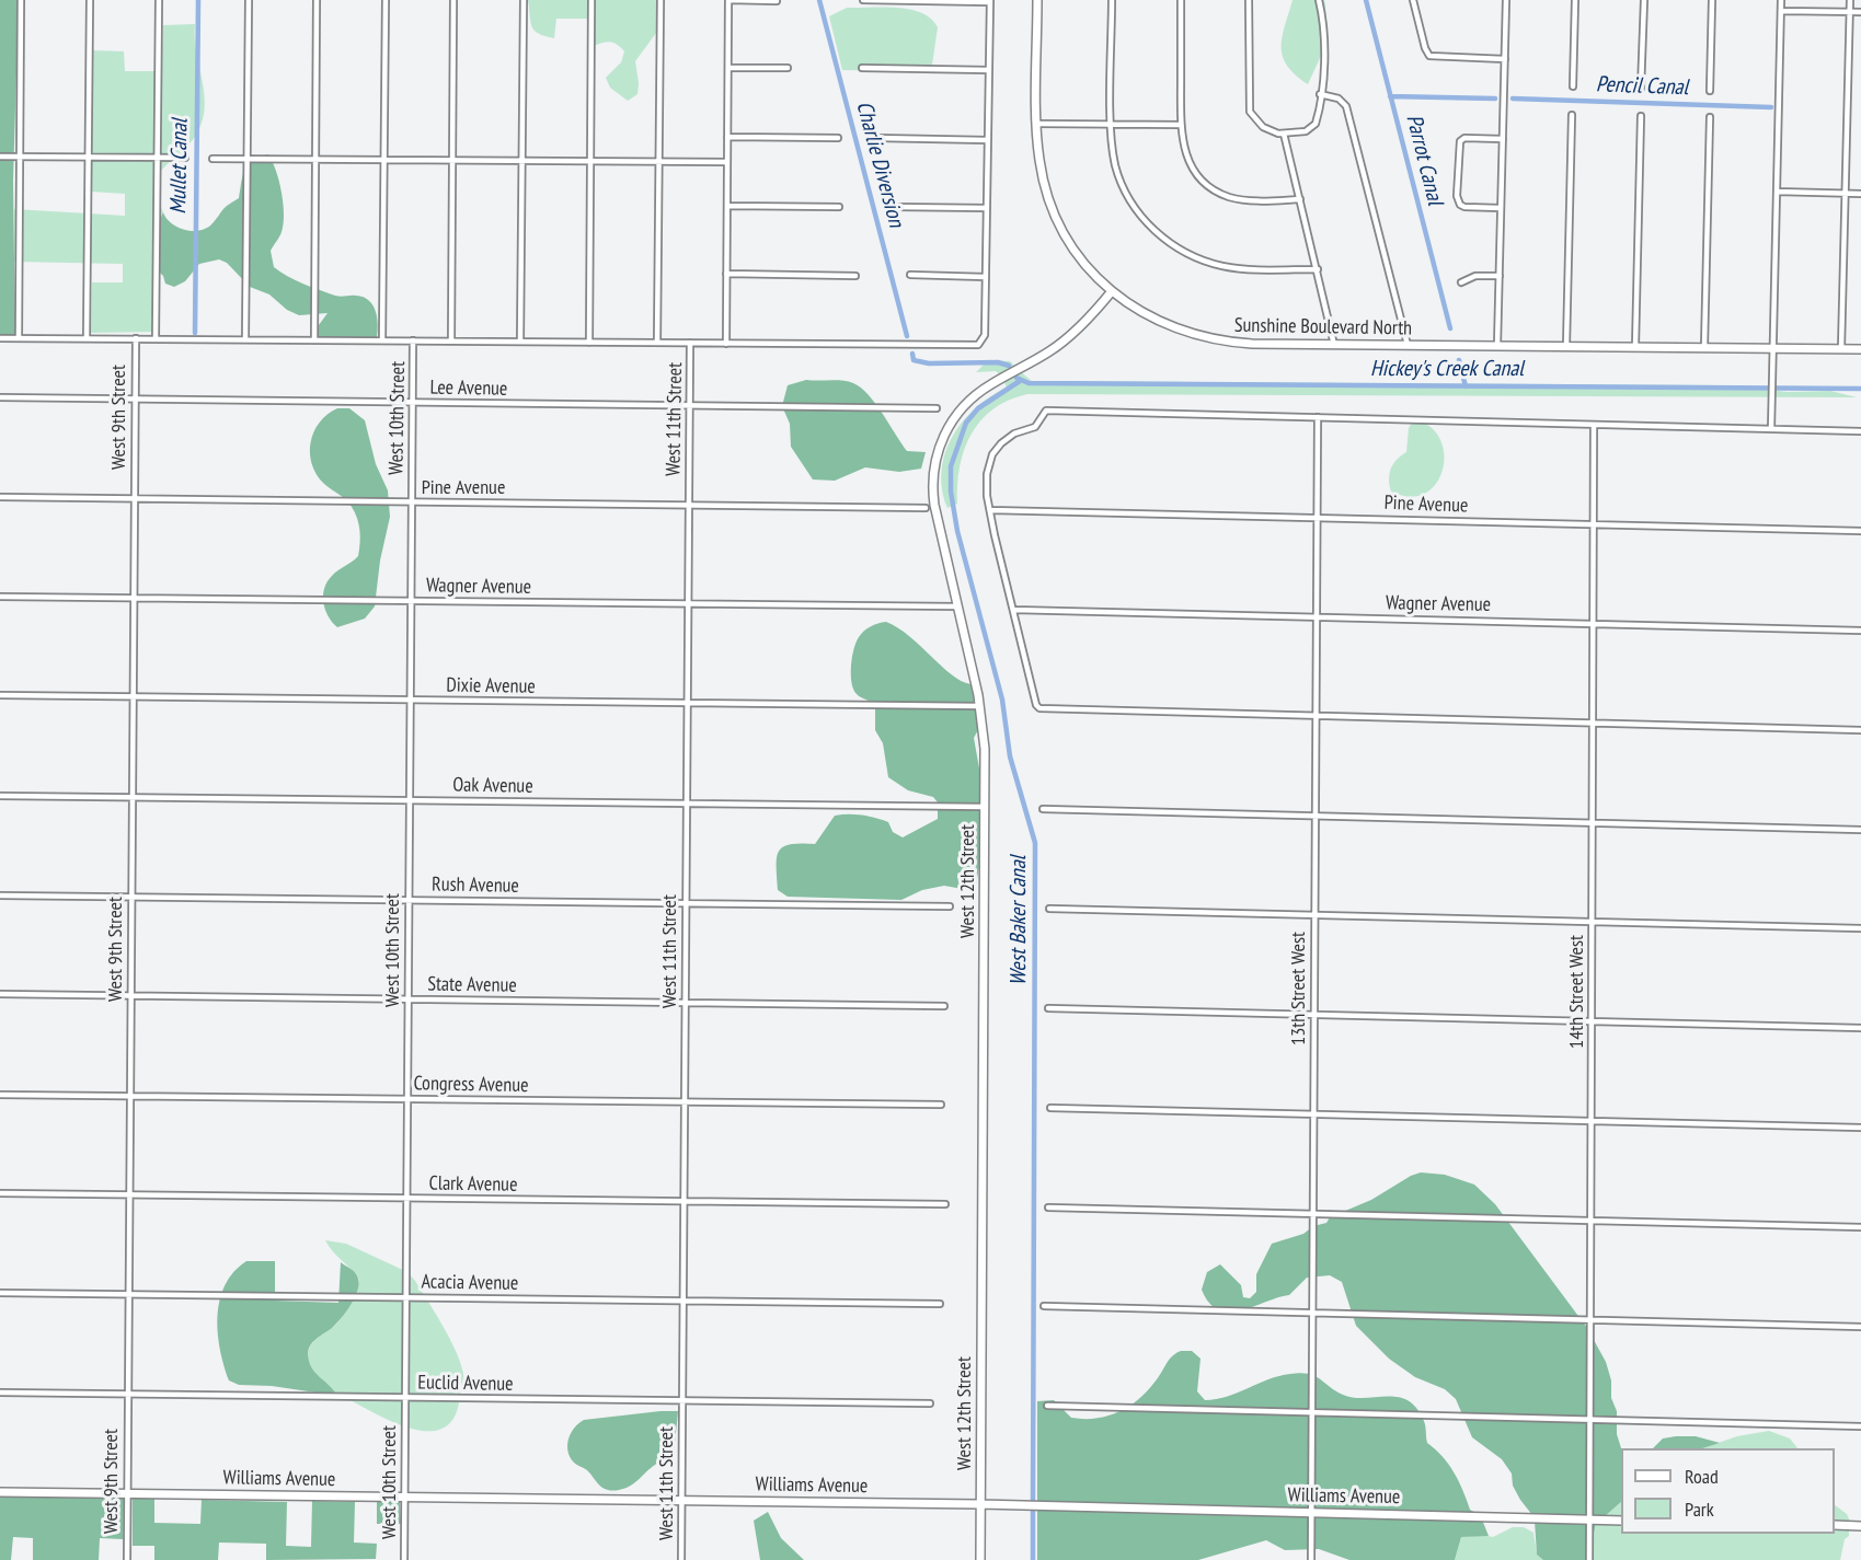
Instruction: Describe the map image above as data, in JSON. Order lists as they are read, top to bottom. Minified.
{"streets":{"street":["Sunshine Boulevard North","Lee Avenue","West 9th Street","West 10th Street","West 11th Street","Pine Avenue","Wagner Avenue","Dixie Avenue","Oak Avenue","West 12th Street","Rush Avenue","State Avenue","13th Street West","14th Street West","Congress Avenue","Clark Avenue","Acacia Avenue","Euclid Avenue","Williams Avenue"]},"crossings":[["Sunshine Boulevard North","West 12th Street"],["Lee Avenue","West 9th Street"],["Lee Avenue","West 10th Street"],["Lee Avenue","West 11th Street"],["West 9th Street","Pine Avenue"],["West 9th Street","Wagner Avenue"],["West 9th Street","Dixie Avenue"],["West 9th Street","Oak Avenue"],["West 9th Street","Rush Avenue"],["West 9th Street","State Avenue"],["West 9th Street","Congress Avenue"],["West 9th Street","Clark Avenue"],["West 9th Street","Acacia Avenue"],["West 9th Street","Euclid Avenue"],["West 9th Street","Williams Avenue"],["West 10th Street","Pine Avenue"],["West 10th Street","Wagner Avenue"],["West 10th Street","Dixie Avenue"],["West 10th Street","Oak Avenue"],["West 10th Street","Rush Avenue"],["West 10th Street","State Avenue"],["West 10th Street","Congress Avenue"],["West 10th Street","Clark Avenue"],["West 10th Street","Acacia Avenue"],["West 10th Street","Euclid Avenue"],["West 10th Street","Williams Avenue"],["West 11th Street","Pine Avenue"],["West 11th Street","Wagner Avenue"],["West 11th Street","Dixie Avenue"],["West 11th Street","Oak Avenue"],["West 11th Street","Rush Avenue"],["West 11th Street","State Avenue"],["West 11th Street","Congress Avenue"],["West 11th Street","Clark Avenue"],["West 11th Street","Acacia Avenue"],["West 11th Street","Euclid Avenue"],["West 11th Street","Williams Avenue"],["Pine Avenue","13th Street West"],["Pine Avenue","14th Street West"],["Wagner Avenue","West 12th Street"],["Wagner Avenue","13th Street West"],["Wagner Avenue","14th Street West"],["Dixie Avenue","West 12th Street"],["Oak Avenue","West 12th Street"],["West 12th Street","Williams Avenue"],["13th Street West","Williams Avenue"],["14th Street West","Williams Avenue"]],"water":["Pencil Canal","Parrot Canal","Charlie Diversion","Mullet Canal","Hickey's Creek Canal","West Baker Canal"],"legend":["Road","Park"]}
